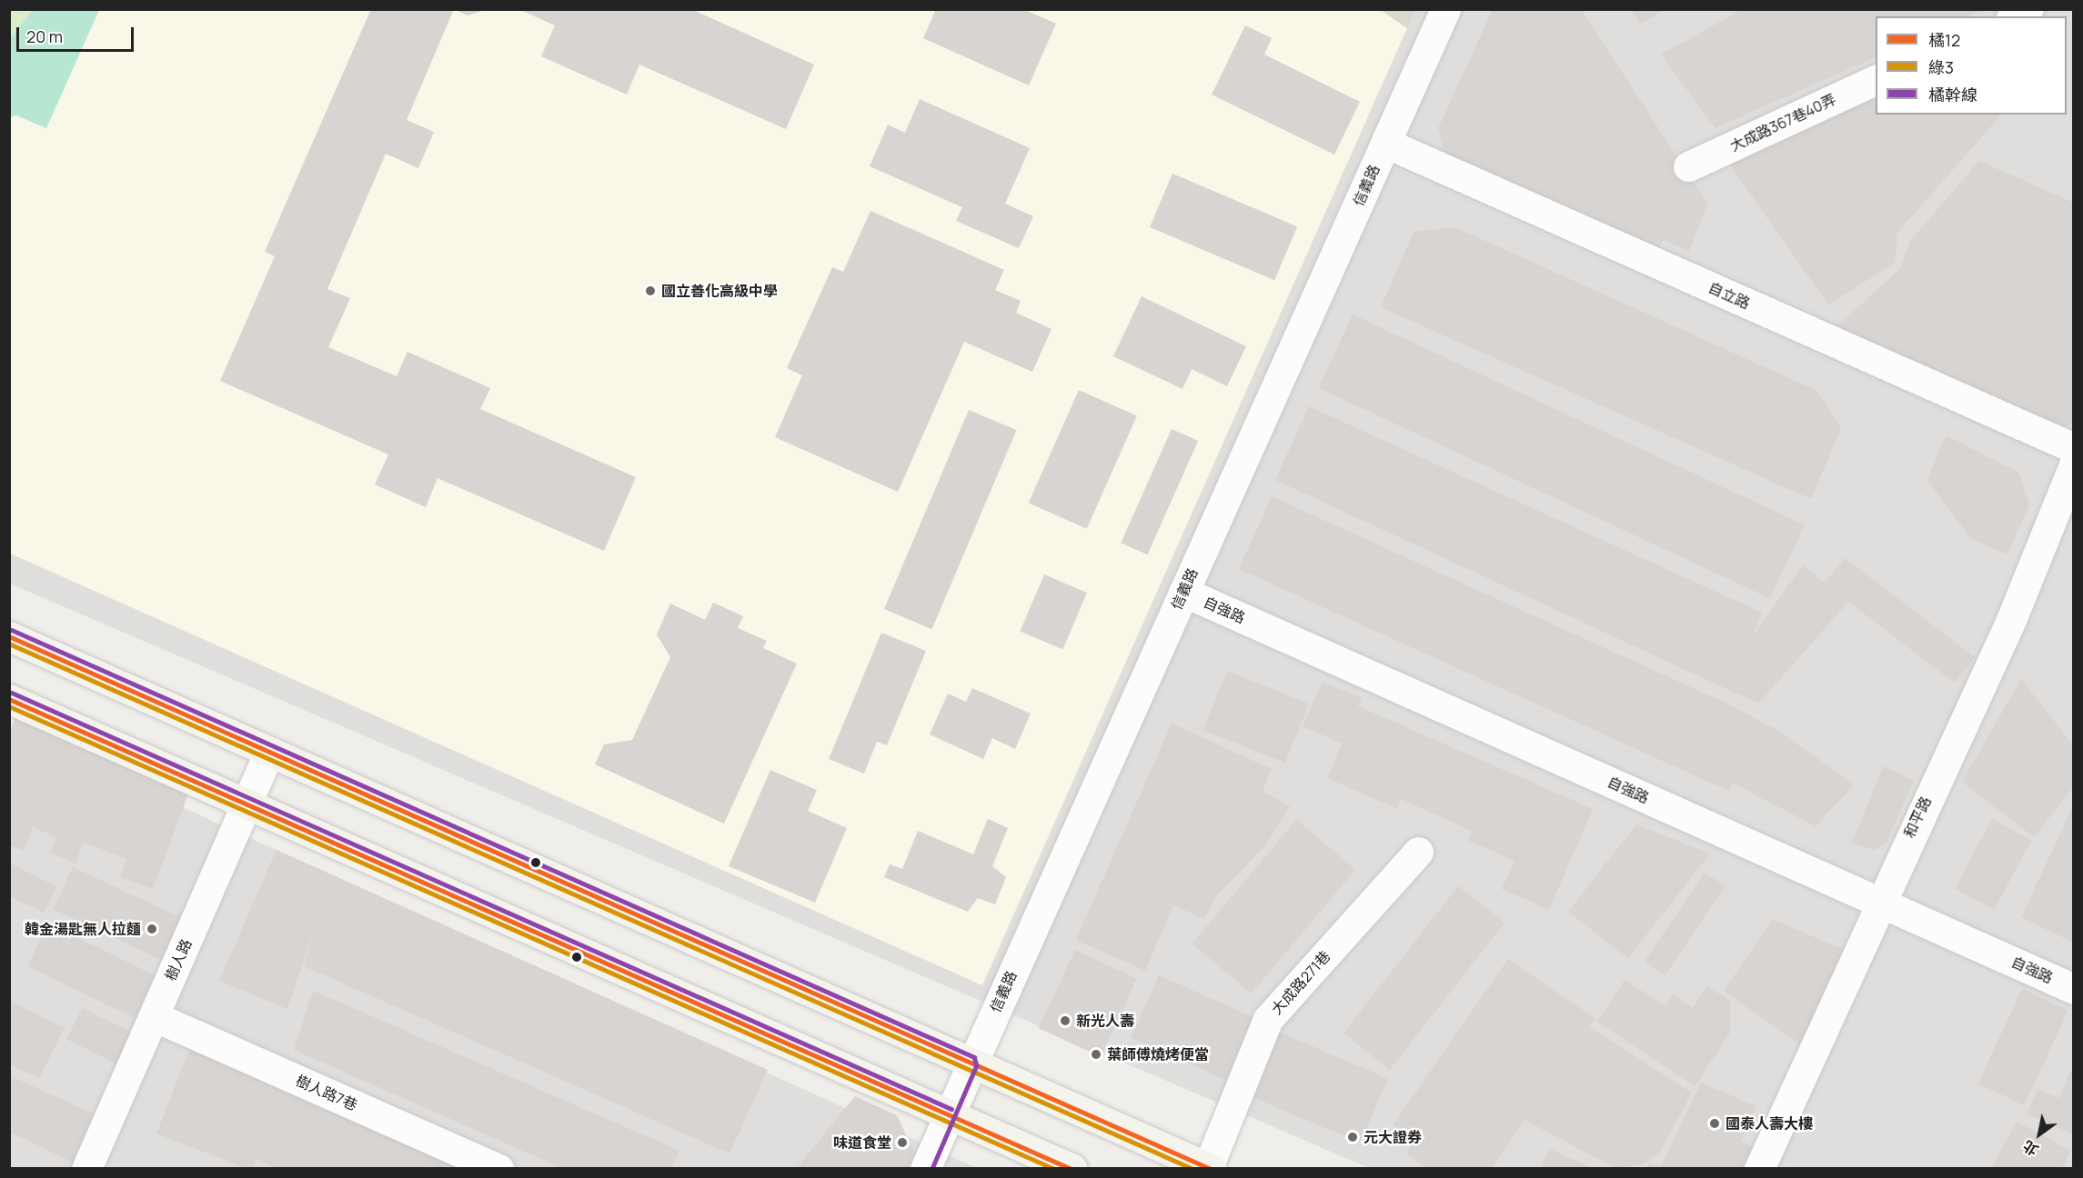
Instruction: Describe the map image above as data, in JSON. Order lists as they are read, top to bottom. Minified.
{"streets":{"street":["大成路367巷40弄","信義路","自立路","自強路","和平路","樹人路","大成路271巷","樹人路7巷"]},"crossings":[["信義路","自立路"],["信義路","自強路"],["自強路","和平路"],["樹人路","樹人路7巷"]],"places":["國立善化高級中學","韓金湯匙無人拉麵","新光人壽","葉師傅燒烤便當","國泰人壽大樓","元大證券","味道食堂"],"lines":["transit line 橘幹線","transit line 橘12","transit line 綠3"],"legend":["橘12","綠3","橘幹線"],"scale_bar":"20 m","north":"bottom left"}
